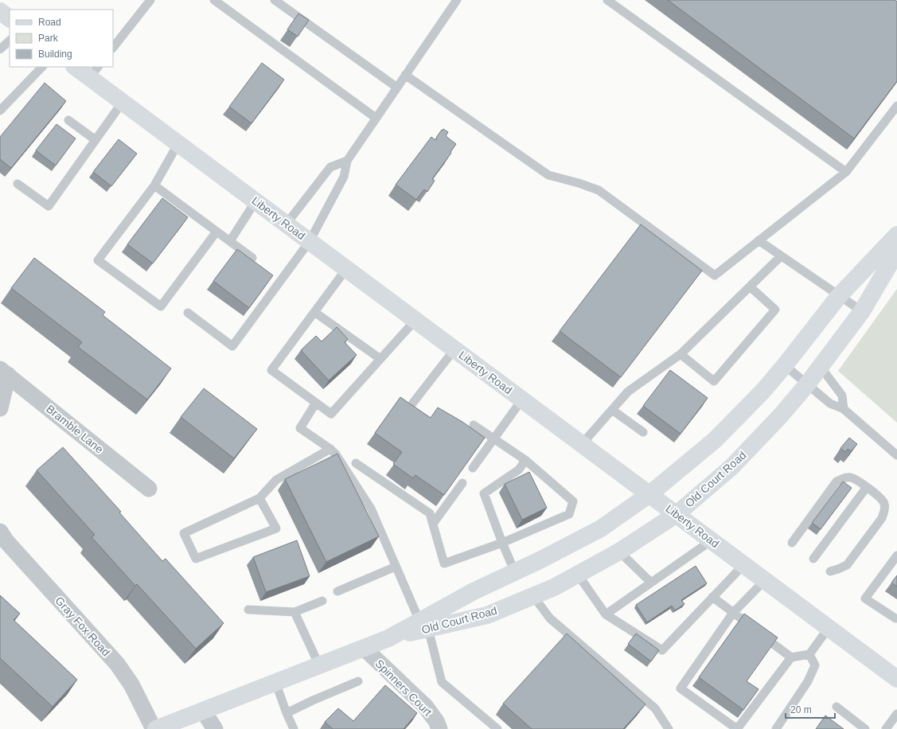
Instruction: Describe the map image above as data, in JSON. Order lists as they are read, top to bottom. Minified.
{"streets":{"main road":["Liberty Road","Old Court Road"],"street":["Bramble Lane","Gray Fox Road","Spinners Court"]},"crossings":[["Liberty Road","Old Court Road"],["Old Court Road","Spinners Court"]],"legend":["Road","Park","Building"],"scale_bar":"20 m"}
